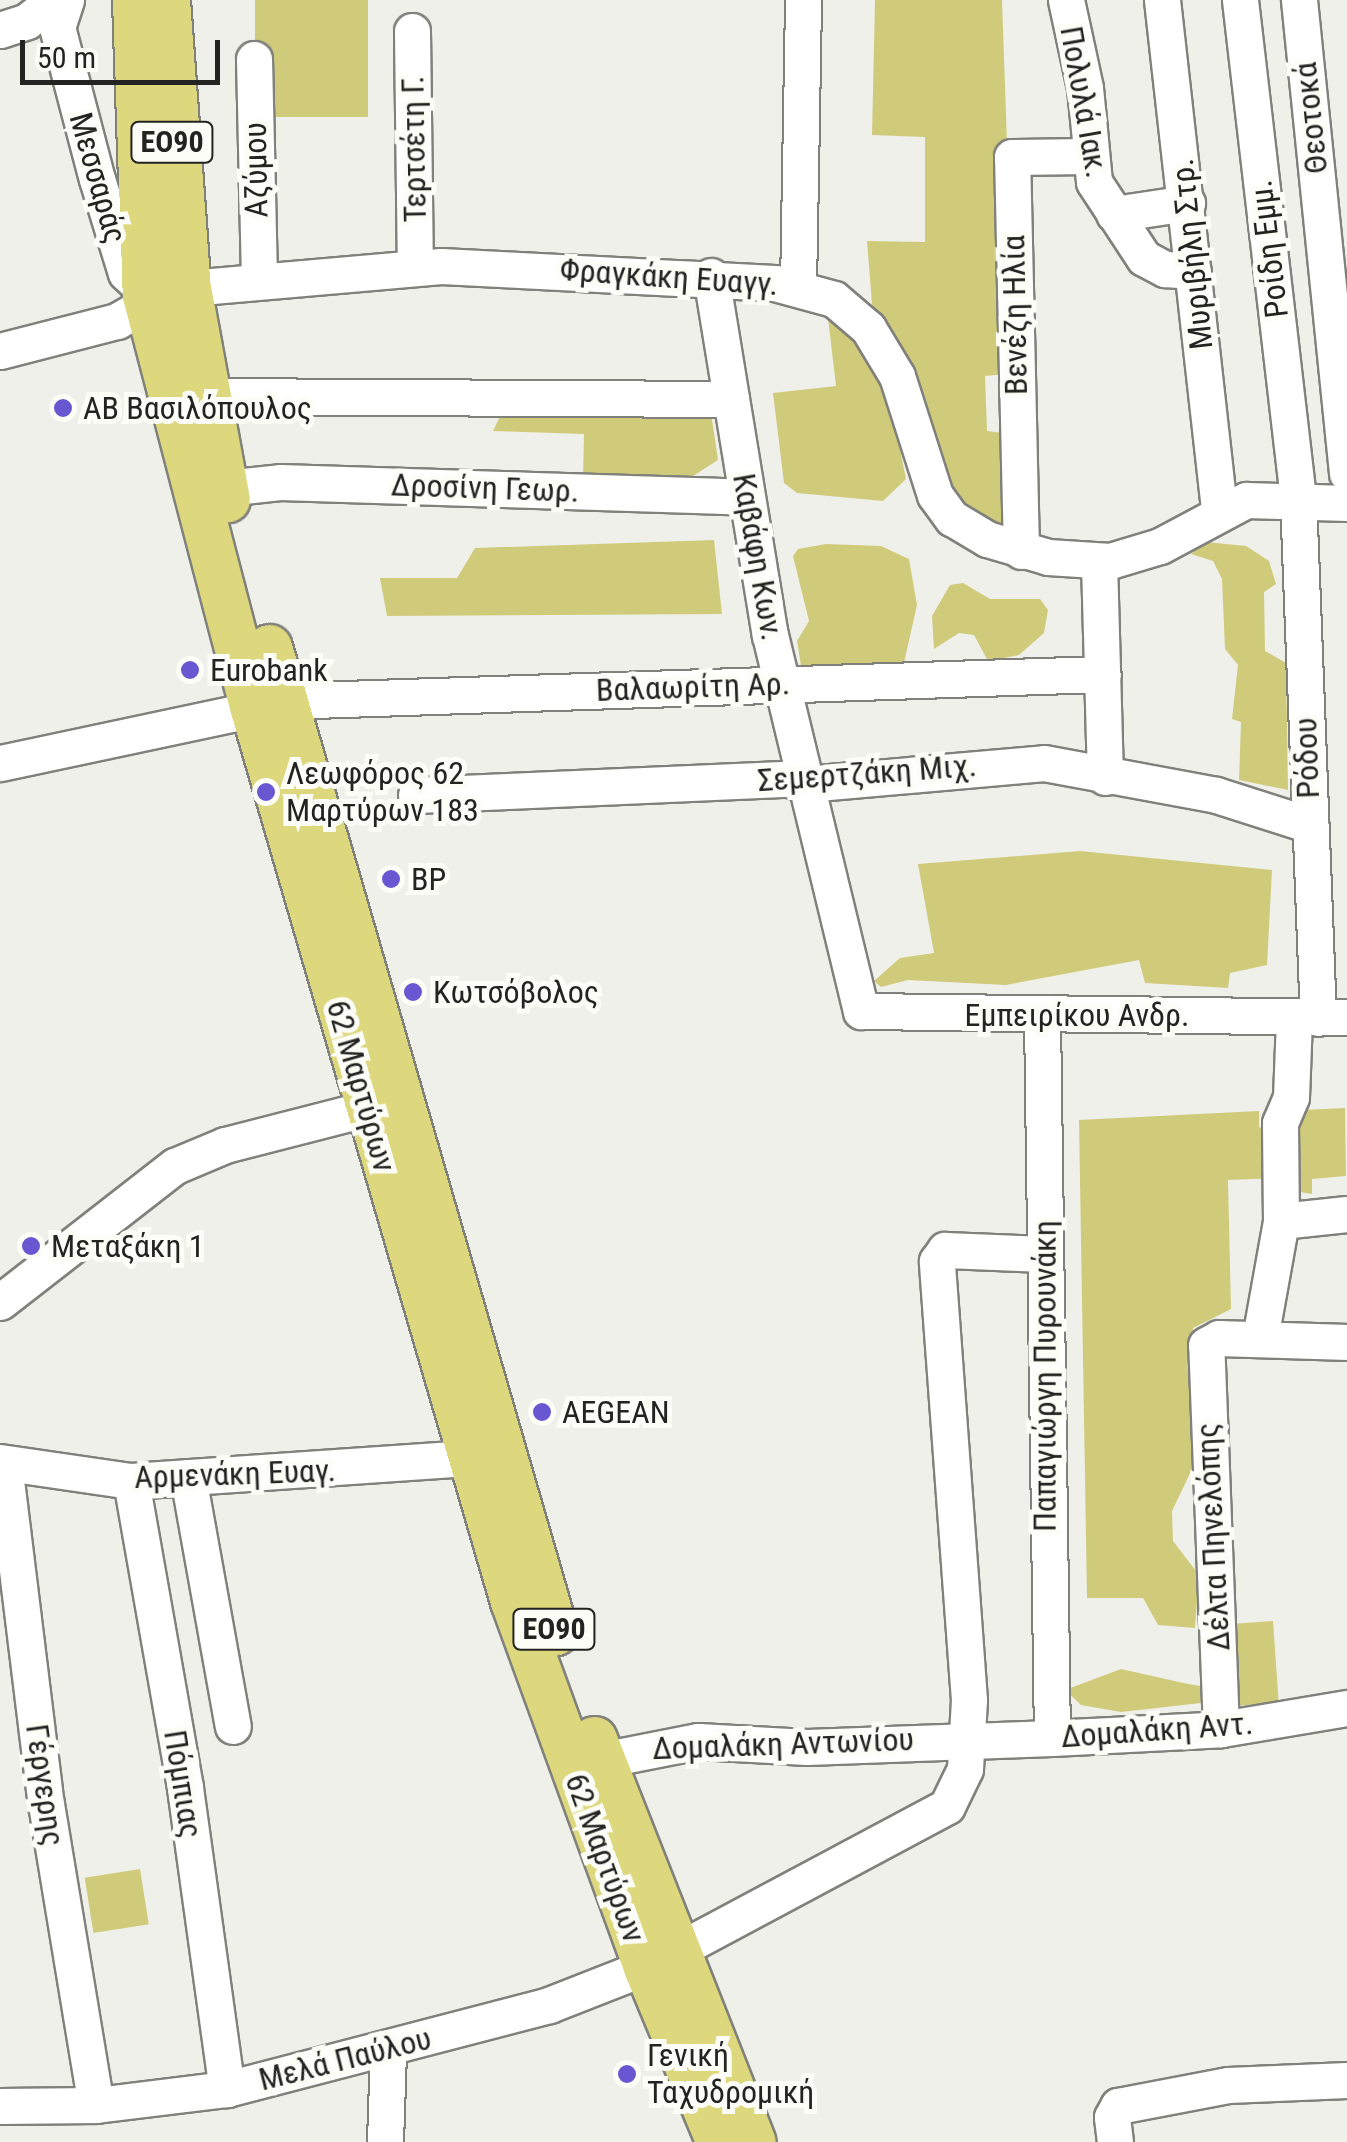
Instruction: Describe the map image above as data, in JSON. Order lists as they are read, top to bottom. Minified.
{"streets":{"main road":["ΕΟ90","62 Μαρτύρων"],"street":["Πολυλά Ιακ.","Θεοτοκά","Τερτσέτη Γ.","Αζύμου","Μεσσαράς","Ροίδη Εμμ.","Μυριβήλη Στρ.","Φραγκάκη Ευαγγ.","Βενέζη Ηλία","Δροσίνη Γεωρ.","Καβάφη Κων.","Βαλαωρίτη Αρ.","Ρόδου","Σεμερτζάκη Μιχ.","Εμπειρίκου Ανδρ.","Παπαγιώργη Πυρουνάκη","Αρμενάκη Ευαγ.","Δέλτα Πηνελόπης","Δομαλάκη Αντ.","Δομαλάκη Αντωνίου","Πόμπιας","Γέργερης","Μελά Παύλου"]},"crossings":[["Πολυλά Ιακ.","Μυριβήλη Στρ."],["Πολυλά Ιακ.","Βενέζη Ηλία"],["Τερτσέτη Γ.","Φραγκάκη Ευαγγ."],["Αζύμου","Φραγκάκη Ευαγγ."],["Μεσσαράς","Φραγκάκη Ευαγγ."],["Μεσσαράς","62 Μαρτύρων"],["Ροίδη Εμμ.","Φραγκάκη Ευαγγ."],["Ροίδη Εμμ.","Ρόδου"],["Μυριβήλη Στρ.","Φραγκάκη Ευαγγ."],["Φραγκάκη Ευαγγ.","Βενέζη Ηλία"],["Φραγκάκη Ευαγγ.","Καβάφη Κων."],["Φραγκάκη Ευαγγ.","Ρόδου"],["Φραγκάκη Ευαγγ.","62 Μαρτύρων"],["Δροσίνη Γεωρ.","Καβάφη Κων."],["Δροσίνη Γεωρ.","62 Μαρτύρων"],["Καβάφη Κων.","Βαλαωρίτη Αρ."],["Καβάφη Κων.","Σεμερτζάκη Μιχ."],["Καβάφη Κων.","Εμπειρίκου Ανδρ."],["Βαλαωρίτη Αρ.","62 Μαρτύρων"],["Ρόδου","Σεμερτζάκη Μιχ."],["Ρόδου","Εμπειρίκου Ανδρ."],["Εμπειρίκου Ανδρ.","Παπαγιώργη Πυρουνάκη"],["62 Μαρτύρων","Αρμενάκη Ευαγ."],["62 Μαρτύρων","Δομαλάκη Αντωνίου"],["62 Μαρτύρων","Μελά Παύλου"],["Παπαγιώργη Πυρουνάκη","Δομαλάκη Αντ."],["Παπαγιώργη Πυρουνάκη","Μελά Παύλου"],["Αρμενάκη Ευαγ.","Πόμπιας"],["Αρμενάκη Ευαγ.","Γέργερης"],["Δέλτα Πηνελόπης","Δομαλάκη Αντ."],["Δομαλάκη Αντ.","Δομαλάκη Αντωνίου"],["Δομαλάκη Αντ.","Μελά Παύλου"],["Δομαλάκη Αντωνίου","Μελά Παύλου"],["Πόμπιας","Μελά Παύλου"],["Γέργερης","Μελά Παύλου"]],"places":["ΑΒ Βασιλόπουλος","Eurobank","Λεωφόρος 62 Μαρτύρων 183","BP","Κωτσόβολος","Μεταξάκη 1","AEGEAN","Γενική Ταχυδρομική"],"scale_bar":"50 m"}
